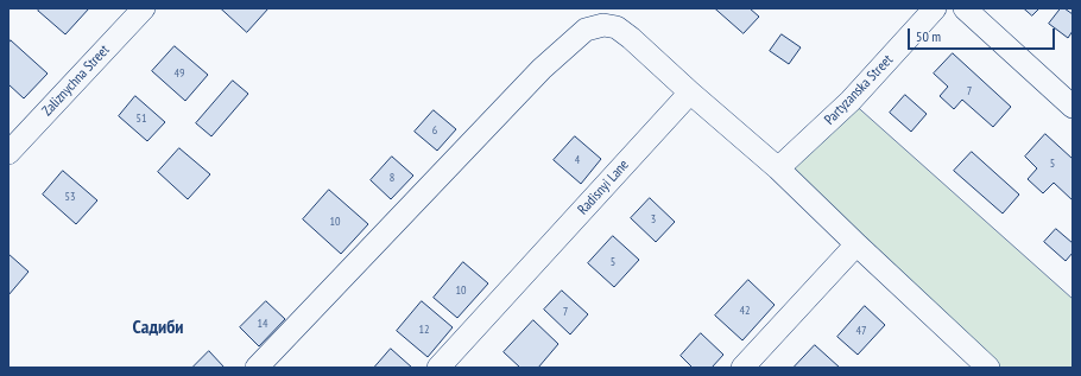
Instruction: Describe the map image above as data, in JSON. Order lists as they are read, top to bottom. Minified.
{"streets":{"street":["Zaliznychna Street","Partyzanska Street","Radisnyi Lane"]},"districts":["Садиби"],"house_numbers":["49","7","51","6","4","5","8","53","3","10","5","10","42","7","14","12","47"],"scale_bar":"50 m"}
